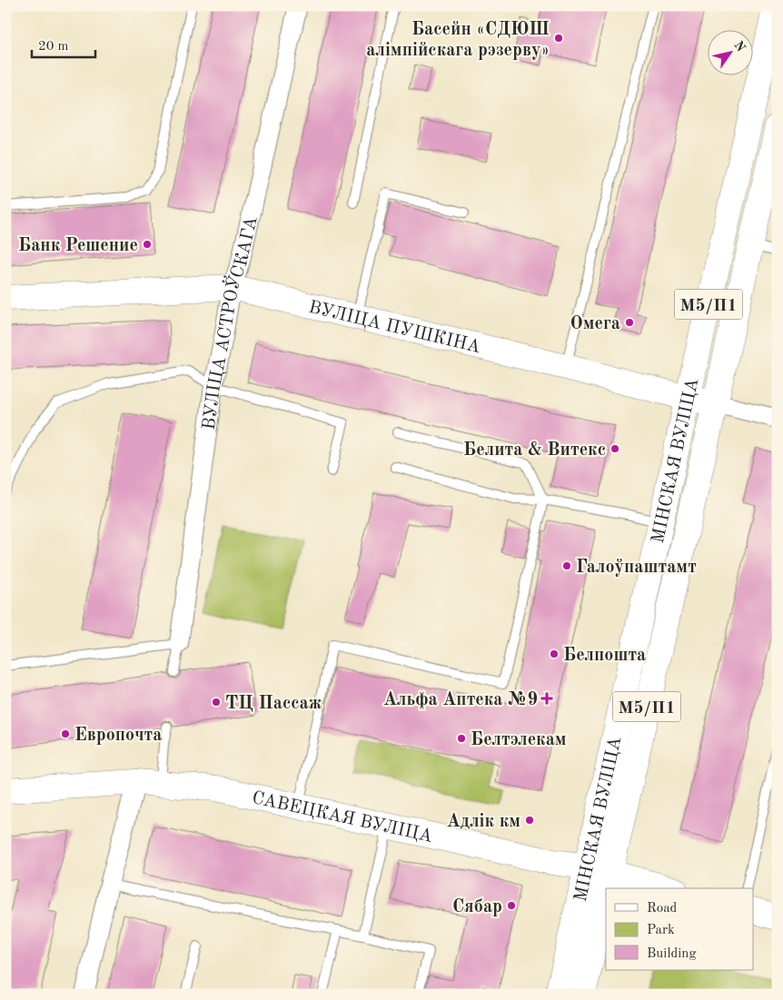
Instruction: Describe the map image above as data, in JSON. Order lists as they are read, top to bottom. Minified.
{"streets":{"main road":["М5/П1","ВУЛІЦА ПУШКІНА","МІНСКАЯ ВУЛІЦА","САВЕЦКАЯ ВУЛІЦА"],"street":["ВУЛІЦА АСТРОЎСКАГА"]},"crossings":[["ВУЛІЦА АСТРОЎСКАГА","ВУЛІЦА ПУШКІНА"],["ВУЛІЦА ПУШКІНА","МІНСКАЯ ВУЛІЦА"],["МІНСКАЯ ВУЛІЦА","САВЕЦКАЯ ВУЛІЦА"]],"places":{"other":["Басейн «СДЮШ алімпійскага рэзерву»","Банк Решение","Омега","Белита & Витекс","Галоўпаштамт","Белпошта","ТЦ Пассаж","Европочта","Белтэлекам","Адлік км","Сябар"],"health":["Альфа Аптека №9"]},"legend":["Road","Park","Building"],"scale_bar":"20 m","north":"top right"}
